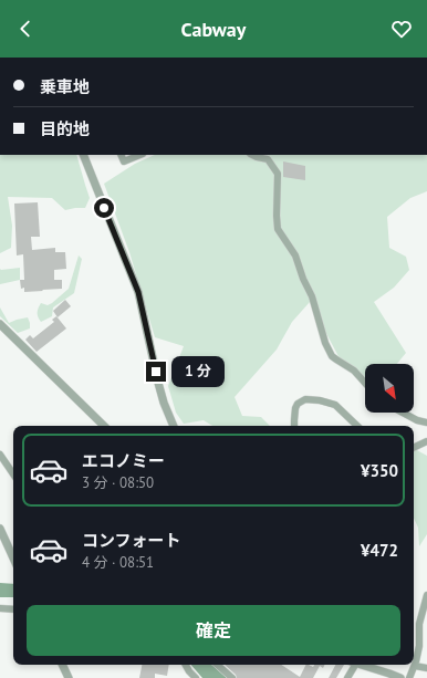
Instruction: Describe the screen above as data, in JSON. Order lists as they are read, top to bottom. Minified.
{"north":"bottom right","page":{"header":"Cabway","banner":["乗車地","目的地"],"bubble":"1 分","list":[{"name":"エコノミー","note":"3 分 · 08:50","value":"¥350"},{"name":"コンフォート","note":"4 分 · 08:51","value":"¥472"}],"buttons":"確定"}}
